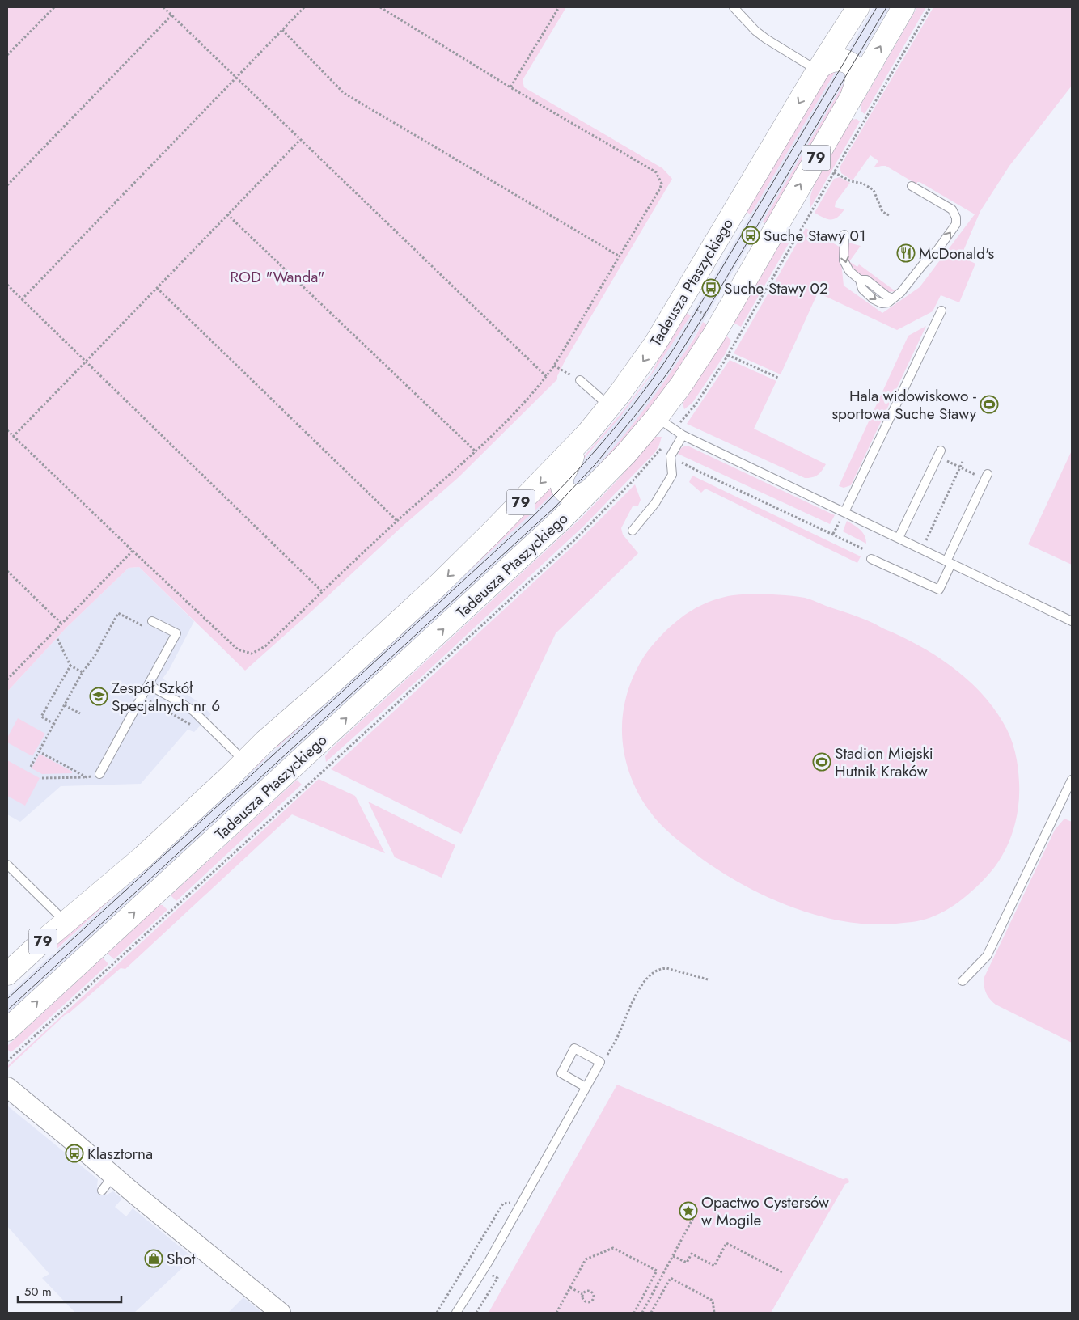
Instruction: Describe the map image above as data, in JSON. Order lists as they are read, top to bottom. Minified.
{"streets":{"main road":["79","Tadeusza Ptaszyckiego"]},"parks":["ROD \"Wanda\""],"places":{"bus stop":["Suche Stawy 01","Suche Stawy 02","Klasztorna"],"restaurant":["McDonald's"],"sports":["Hala widowiskowo - sportowa Suche Stawy","Stadion Miejski Hutnik Kraków"],"school or university":["Zespół Szkół Specjalnych nr 6"],"place":["Opactwo Cystersów w Mogile"],"shop":["Shot"]},"scale_bar":"50 m"}
